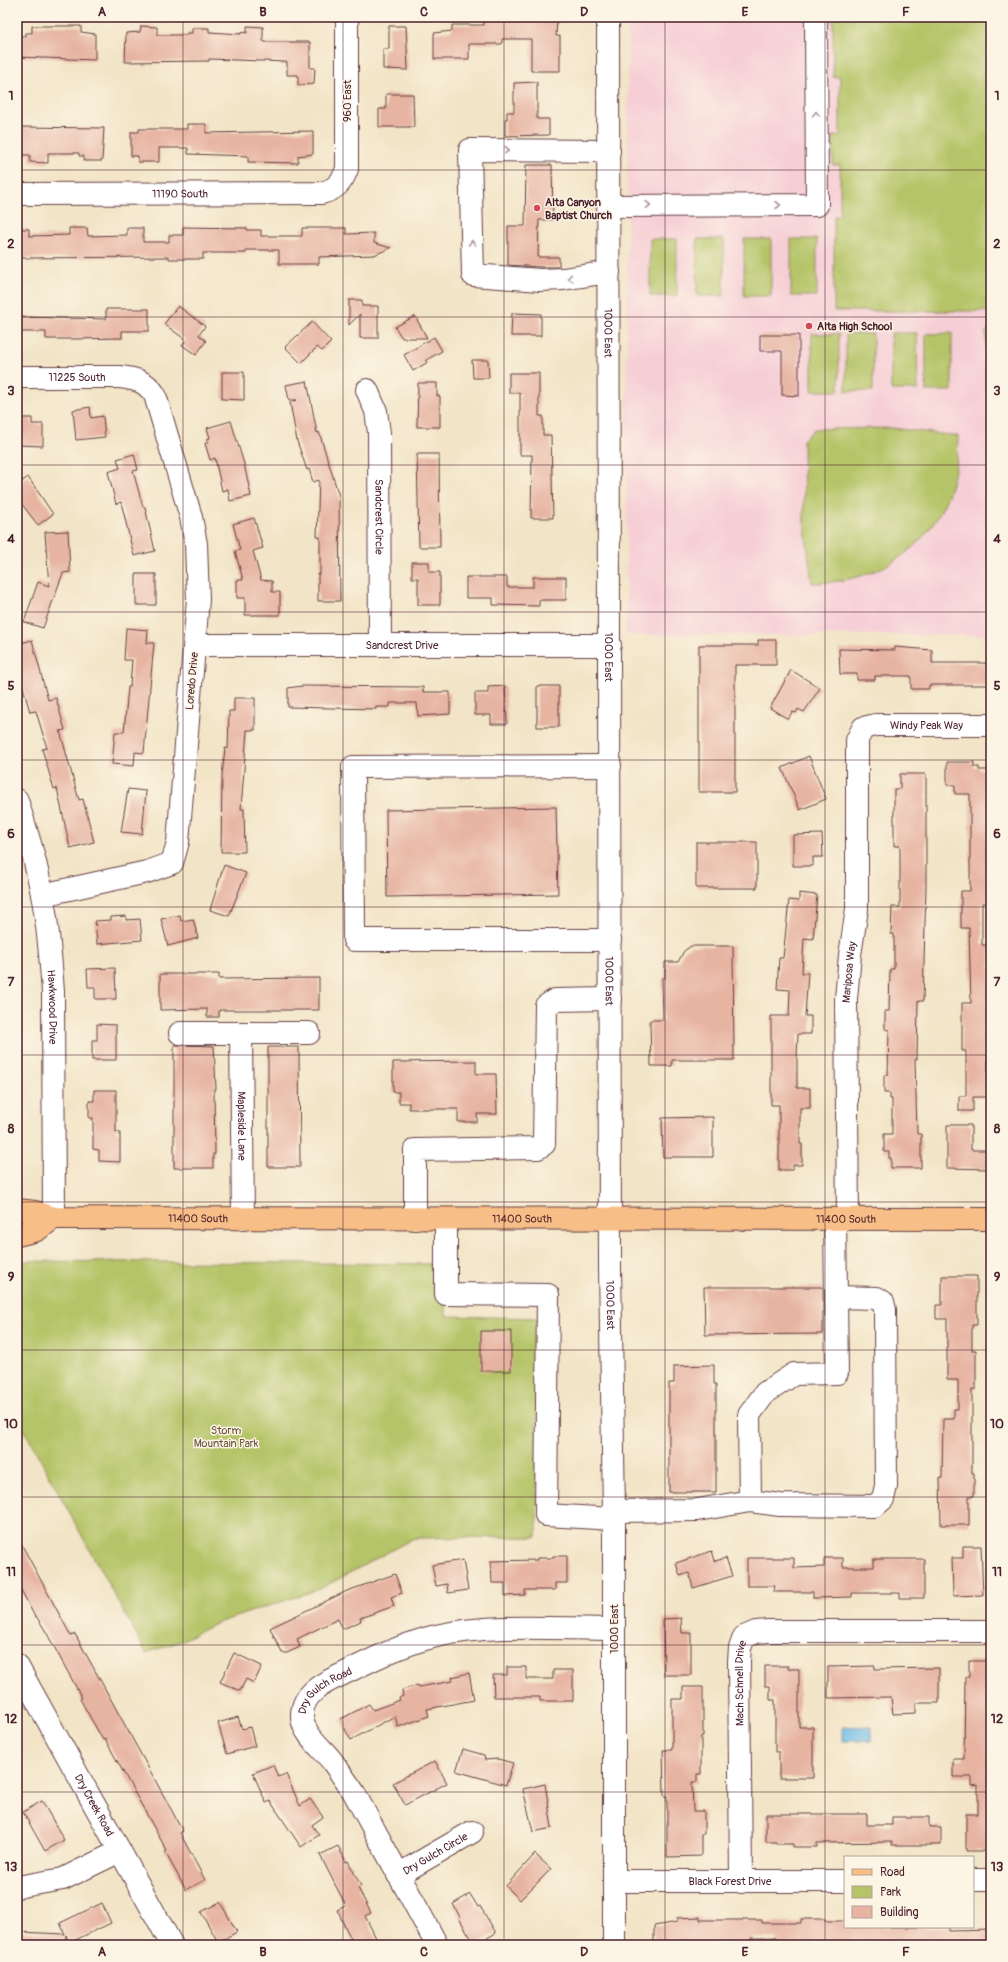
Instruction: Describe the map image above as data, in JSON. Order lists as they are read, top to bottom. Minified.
{"streets":{"main road":["11400 South"],"street":["960 East","11190 South","1000 East","11225 South","Sandcrest Circle","Sandcrest Drive","Loredo Drive","Windy Peak Way","Mariposa Way","Hawkwood Drive","Mapleside Lane","Mach Schnell Drive","Dry Gulch Road","Dry Creek Road","Dry Gulch Circle","Black Forest Drive"]},"crossings":[["960 East","11190 South"],["1000 East","Sandcrest Drive"],["1000 East","11400 South"],["1000 East","Dry Gulch Road"],["1000 East","Black Forest Drive"],["11225 South","Loredo Drive"],["Sandcrest Circle","Sandcrest Drive"],["Sandcrest Drive","Loredo Drive"],["Loredo Drive","Hawkwood Drive"],["Windy Peak Way","Mariposa Way"],["Mariposa Way","11400 South"],["Hawkwood Drive","11400 South"],["Mapleside Lane","11400 South"],["Mach Schnell Drive","Black Forest Drive"],["Dry Gulch Road","Dry Gulch Circle"]],"parks":["Storm Mountain Park"],"places":["Alta Canyon Baptist Church","Alta High School"],"legend":["Road","Park","Building"],"grid":{"columns":["A","B","C","D","E","F"],"rows":["1","2","3","4","5","6","7","8","9","10","11","12","13"]}}
